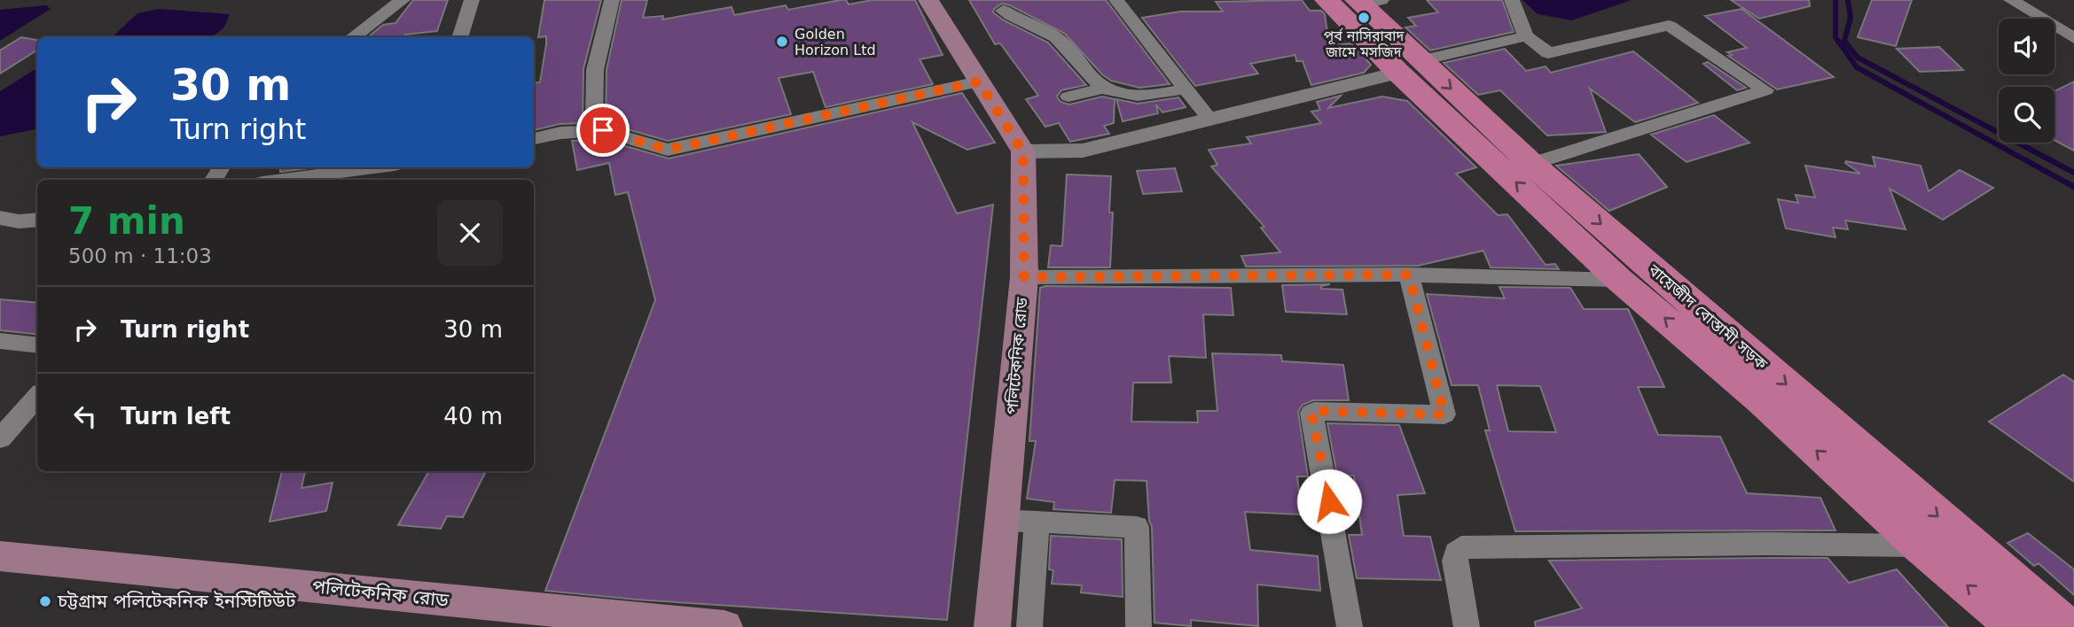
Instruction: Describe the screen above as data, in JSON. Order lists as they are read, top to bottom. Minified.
{"streets":{"main road":["বায়েজীদ বোস্তামী সড়ক","পলিটেকনিক রোড"]},"places":["পূর্ব নাসিরাবাদ জামে মসজিদ","Golden Horizon Ltd","চট্টগ্রাম পলিটেকনিক ইনস্টিটিউট"],"page":{"turn":["30 m","Turn right"],"heading":["7 min","500 m · 11:03"],"list":[{"name":"Turn right","value":"30 m"},{"name":"Turn left","value":"40 m"}]}}
